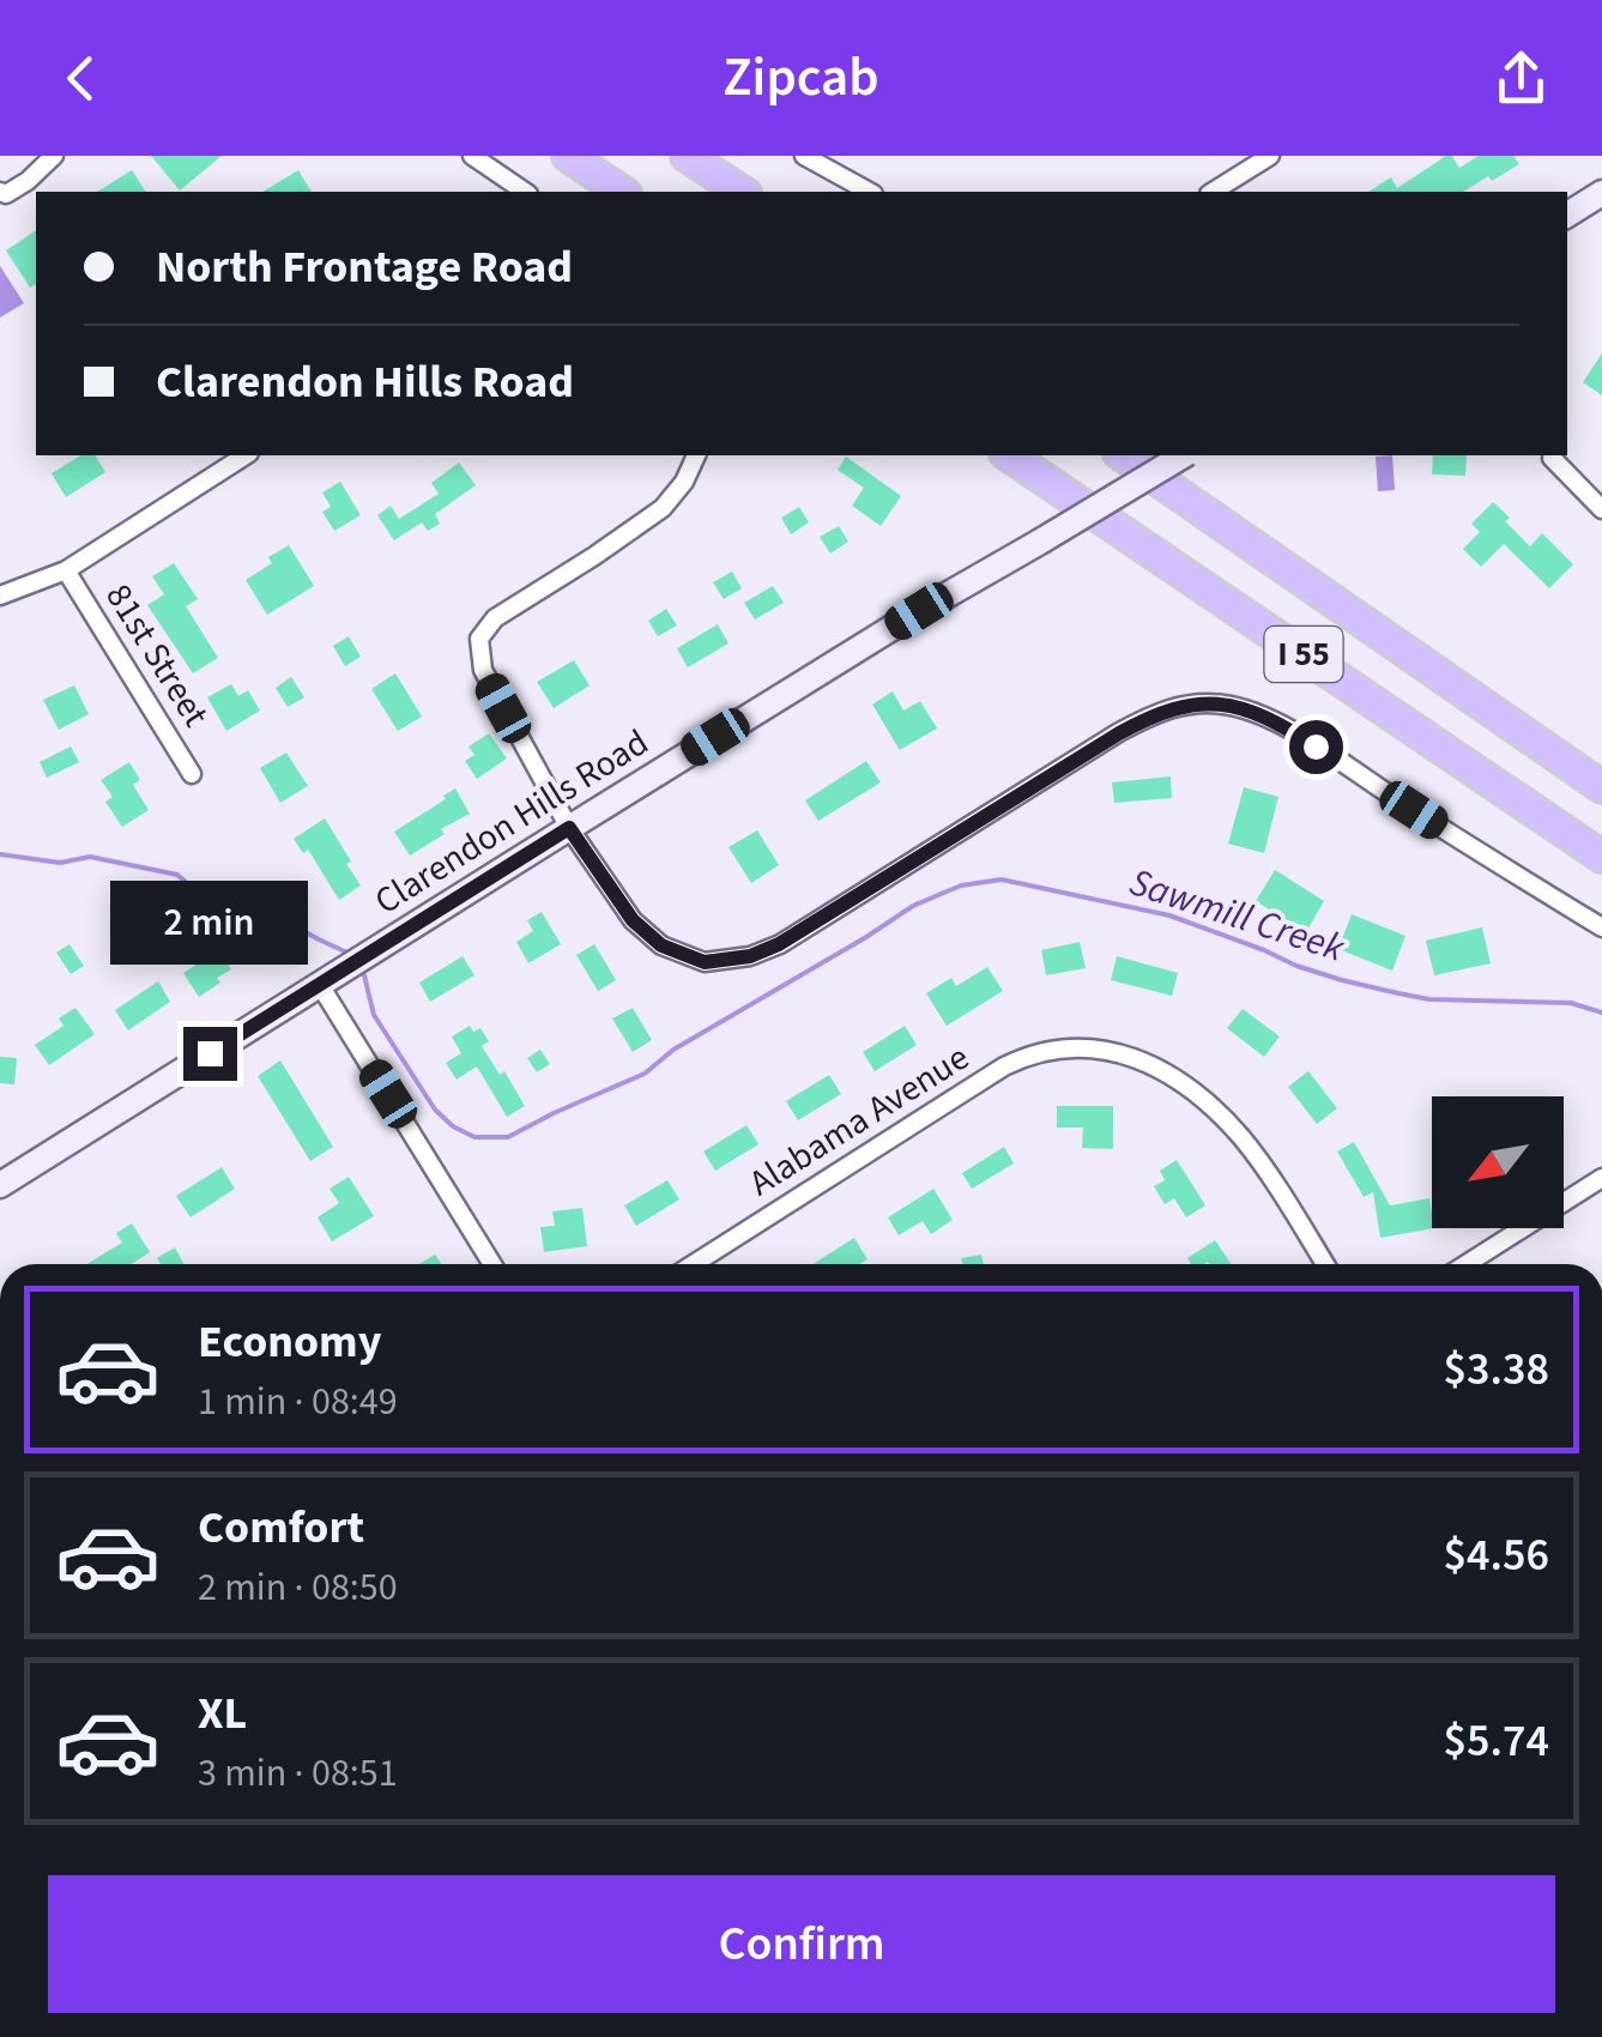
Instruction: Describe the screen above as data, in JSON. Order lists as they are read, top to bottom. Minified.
{"streets":{"highway":["I 55"],"street":["81st Street","Clarendon Hills Road","Alabama Avenue"]},"water":["Sawmill Creek"],"north":"bottom left","page":{"header":"Zipcab","banner":["North Frontage Road","Clarendon Hills Road"],"bubble":"2 min","list":[{"name":"Economy","note":"1 min · 08:49","value":"$3.38"},{"name":"Comfort","note":"2 min · 08:50","value":"$4.56"},{"name":"XL","note":"3 min · 08:51","value":"$5.74"}],"buttons":"Confirm"}}
